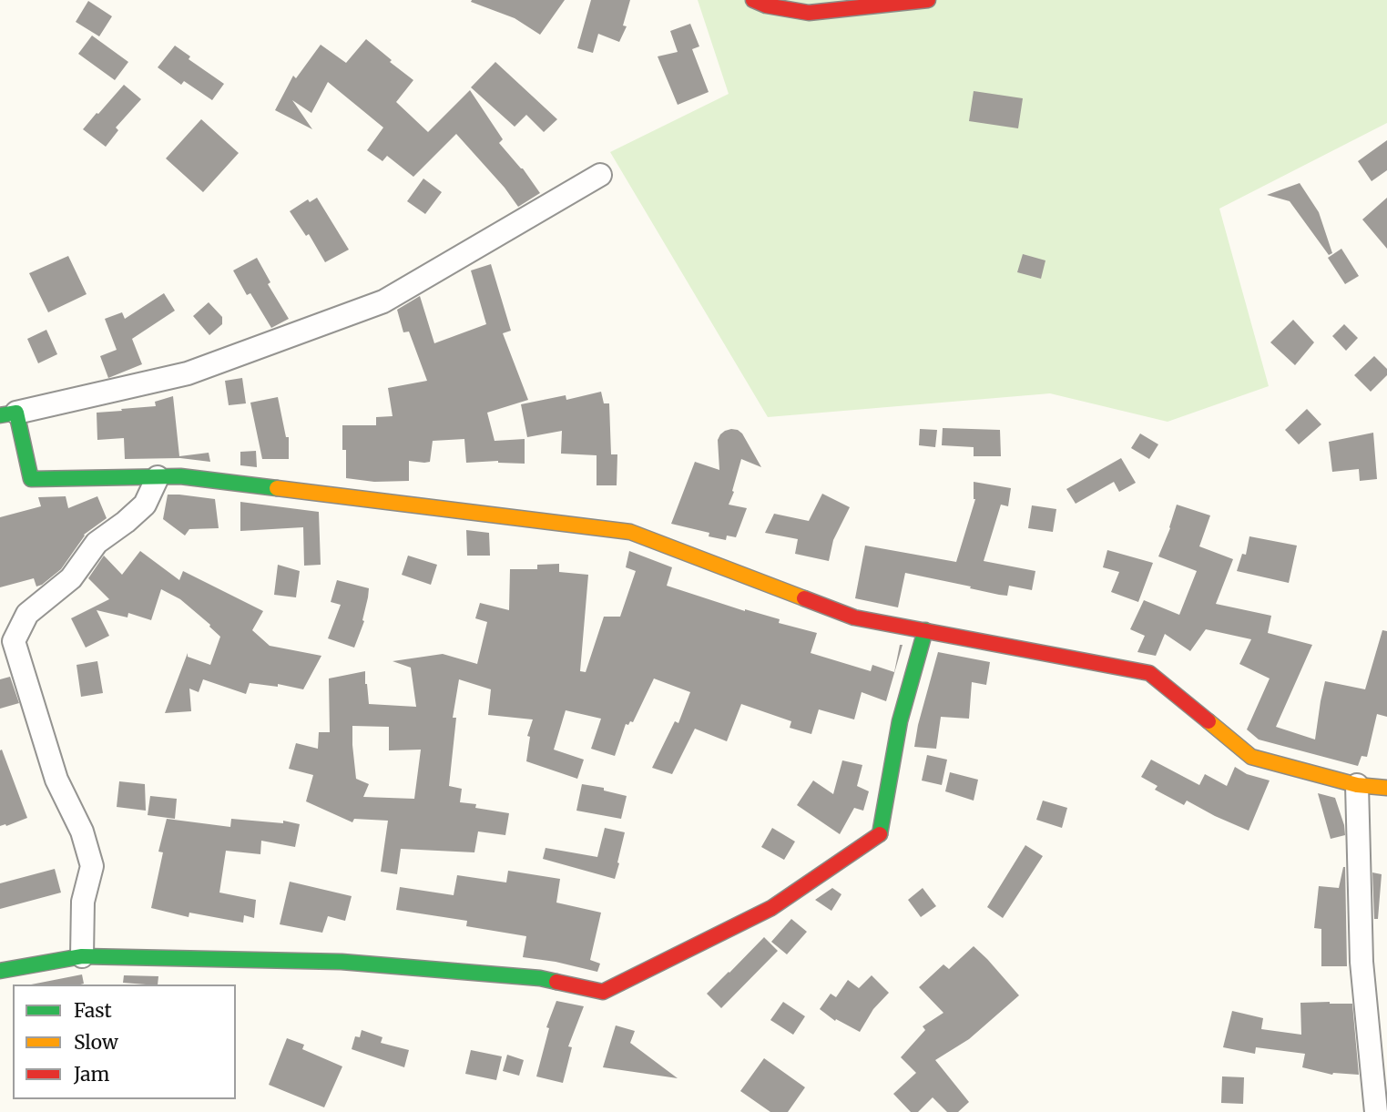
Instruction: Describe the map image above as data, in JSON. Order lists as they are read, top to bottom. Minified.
{"legend":["Fast","Slow","Jam"]}
